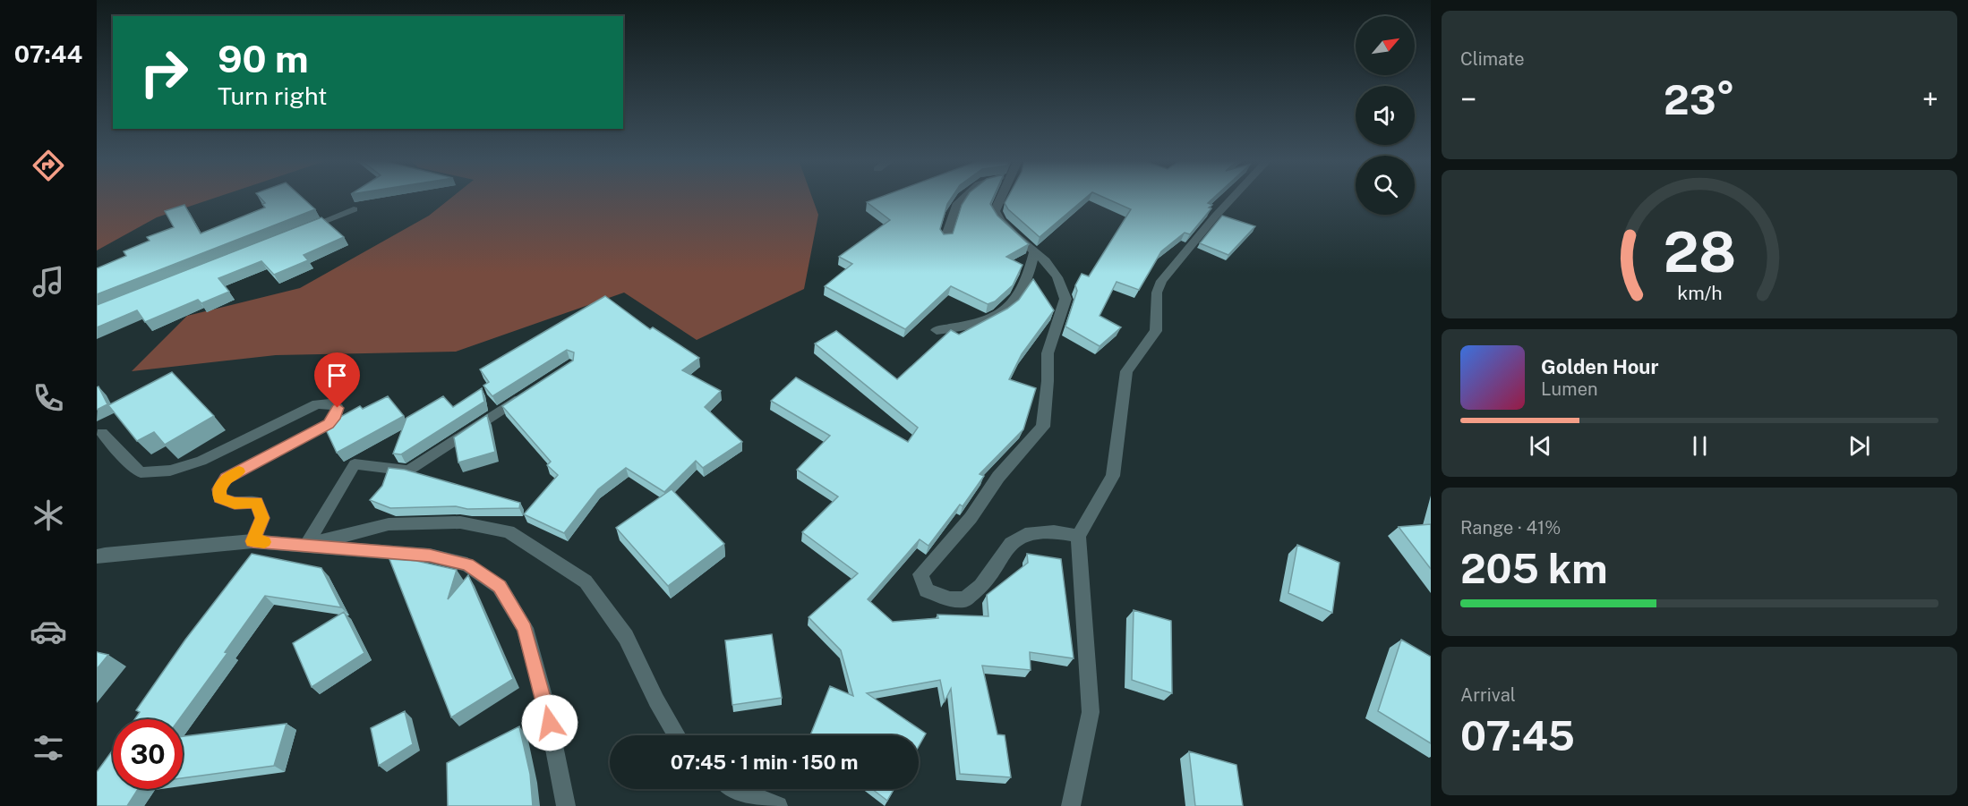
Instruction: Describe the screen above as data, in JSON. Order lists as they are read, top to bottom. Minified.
{"north":"top right","page":{"tabs":"07:44","tile":["Climate",["Range · 41%","205 km"],["Arrival","07:45"]],"turn":["90 m","Turn right"],"heat":["−","23°","+"],"song":["Golden Hour","Lumen"],"limit":"30","trip":"07:45 · 1 min · 150 m","gauge":["28","km/h"]}}
